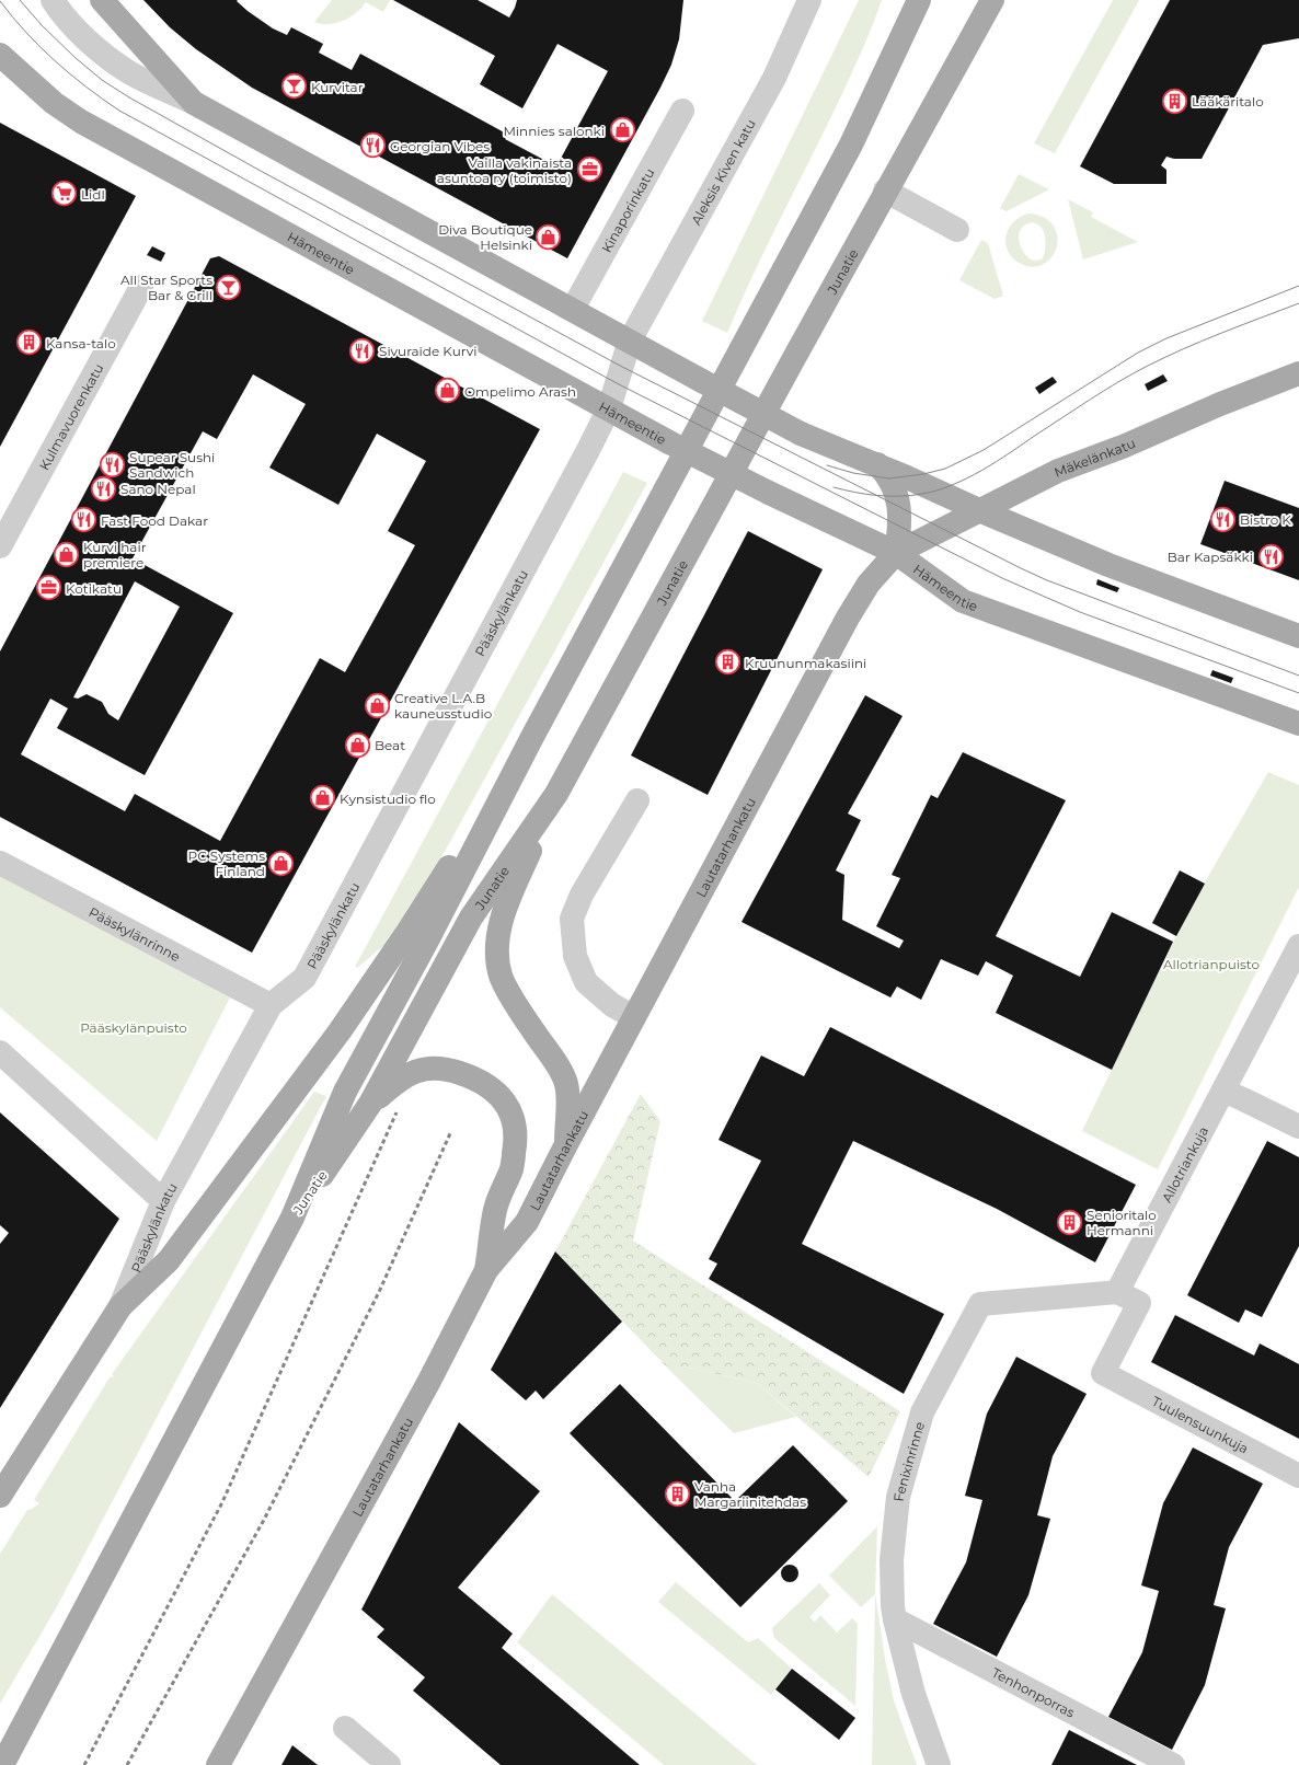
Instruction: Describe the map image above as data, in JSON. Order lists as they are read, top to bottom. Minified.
{"streets":{"main road":["Hämeentie","Junatie","Mäkelänkatu","Pääskylänkatu","Lautatarhankatu"],"street":["Aleksis Kiven katu","Kinaporinkatu","Kulmavuorenkatu","Pääskylänrinne","Allotriankuja","Tuulensuunkuja","Fenixinrinne","Tenhonporras"]},"crossings":[["Aleksis Kiven katu","Hämeentie"],["Aleksis Kiven katu","Pääskylänkatu"],["Hämeentie","Mäkelänkatu"],["Hämeentie","Pääskylänkatu"],["Hämeentie","Lautatarhankatu"],["Mäkelänkatu","Lautatarhankatu"],["Pääskylänkatu","Pääskylänrinne"],["Allotriankuja","Tuulensuunkuja"],["Allotriankuja","Fenixinrinne"],["Tuulensuunkuja","Fenixinrinne"],["Fenixinrinne","Tenhonporras"]],"parks":["Allotrianpuisto","Pääskylänpuisto"],"places":{"bar":["Kurvitar","All Star Sports Bar & Grill"],"building":["Lääkäritalo","Kansa-talo","Kruununmakasiini","Senioritalo Hermanni","Vanha Margariinitehdas"],"shop":["Minnies salonki","Diva Boutique Helsinki","Ompelimo Arash","Kurvi hair premiere","Creative L.A.B kauneusstudio","Beat","Kynsistudio flo","PC Systems Finland"],"restaurant":["Georgian Vibes","Sivuraide Kurvi","Supear Sushi Sandwich","Sano Nepal","Bistro K","Fast Food Dakar","Bar Kapsäkki"],"office":["Vailla vakinaista asuntoa ry (toimisto)","Kotikatu"],"supermarket":["Lidl"]}}
